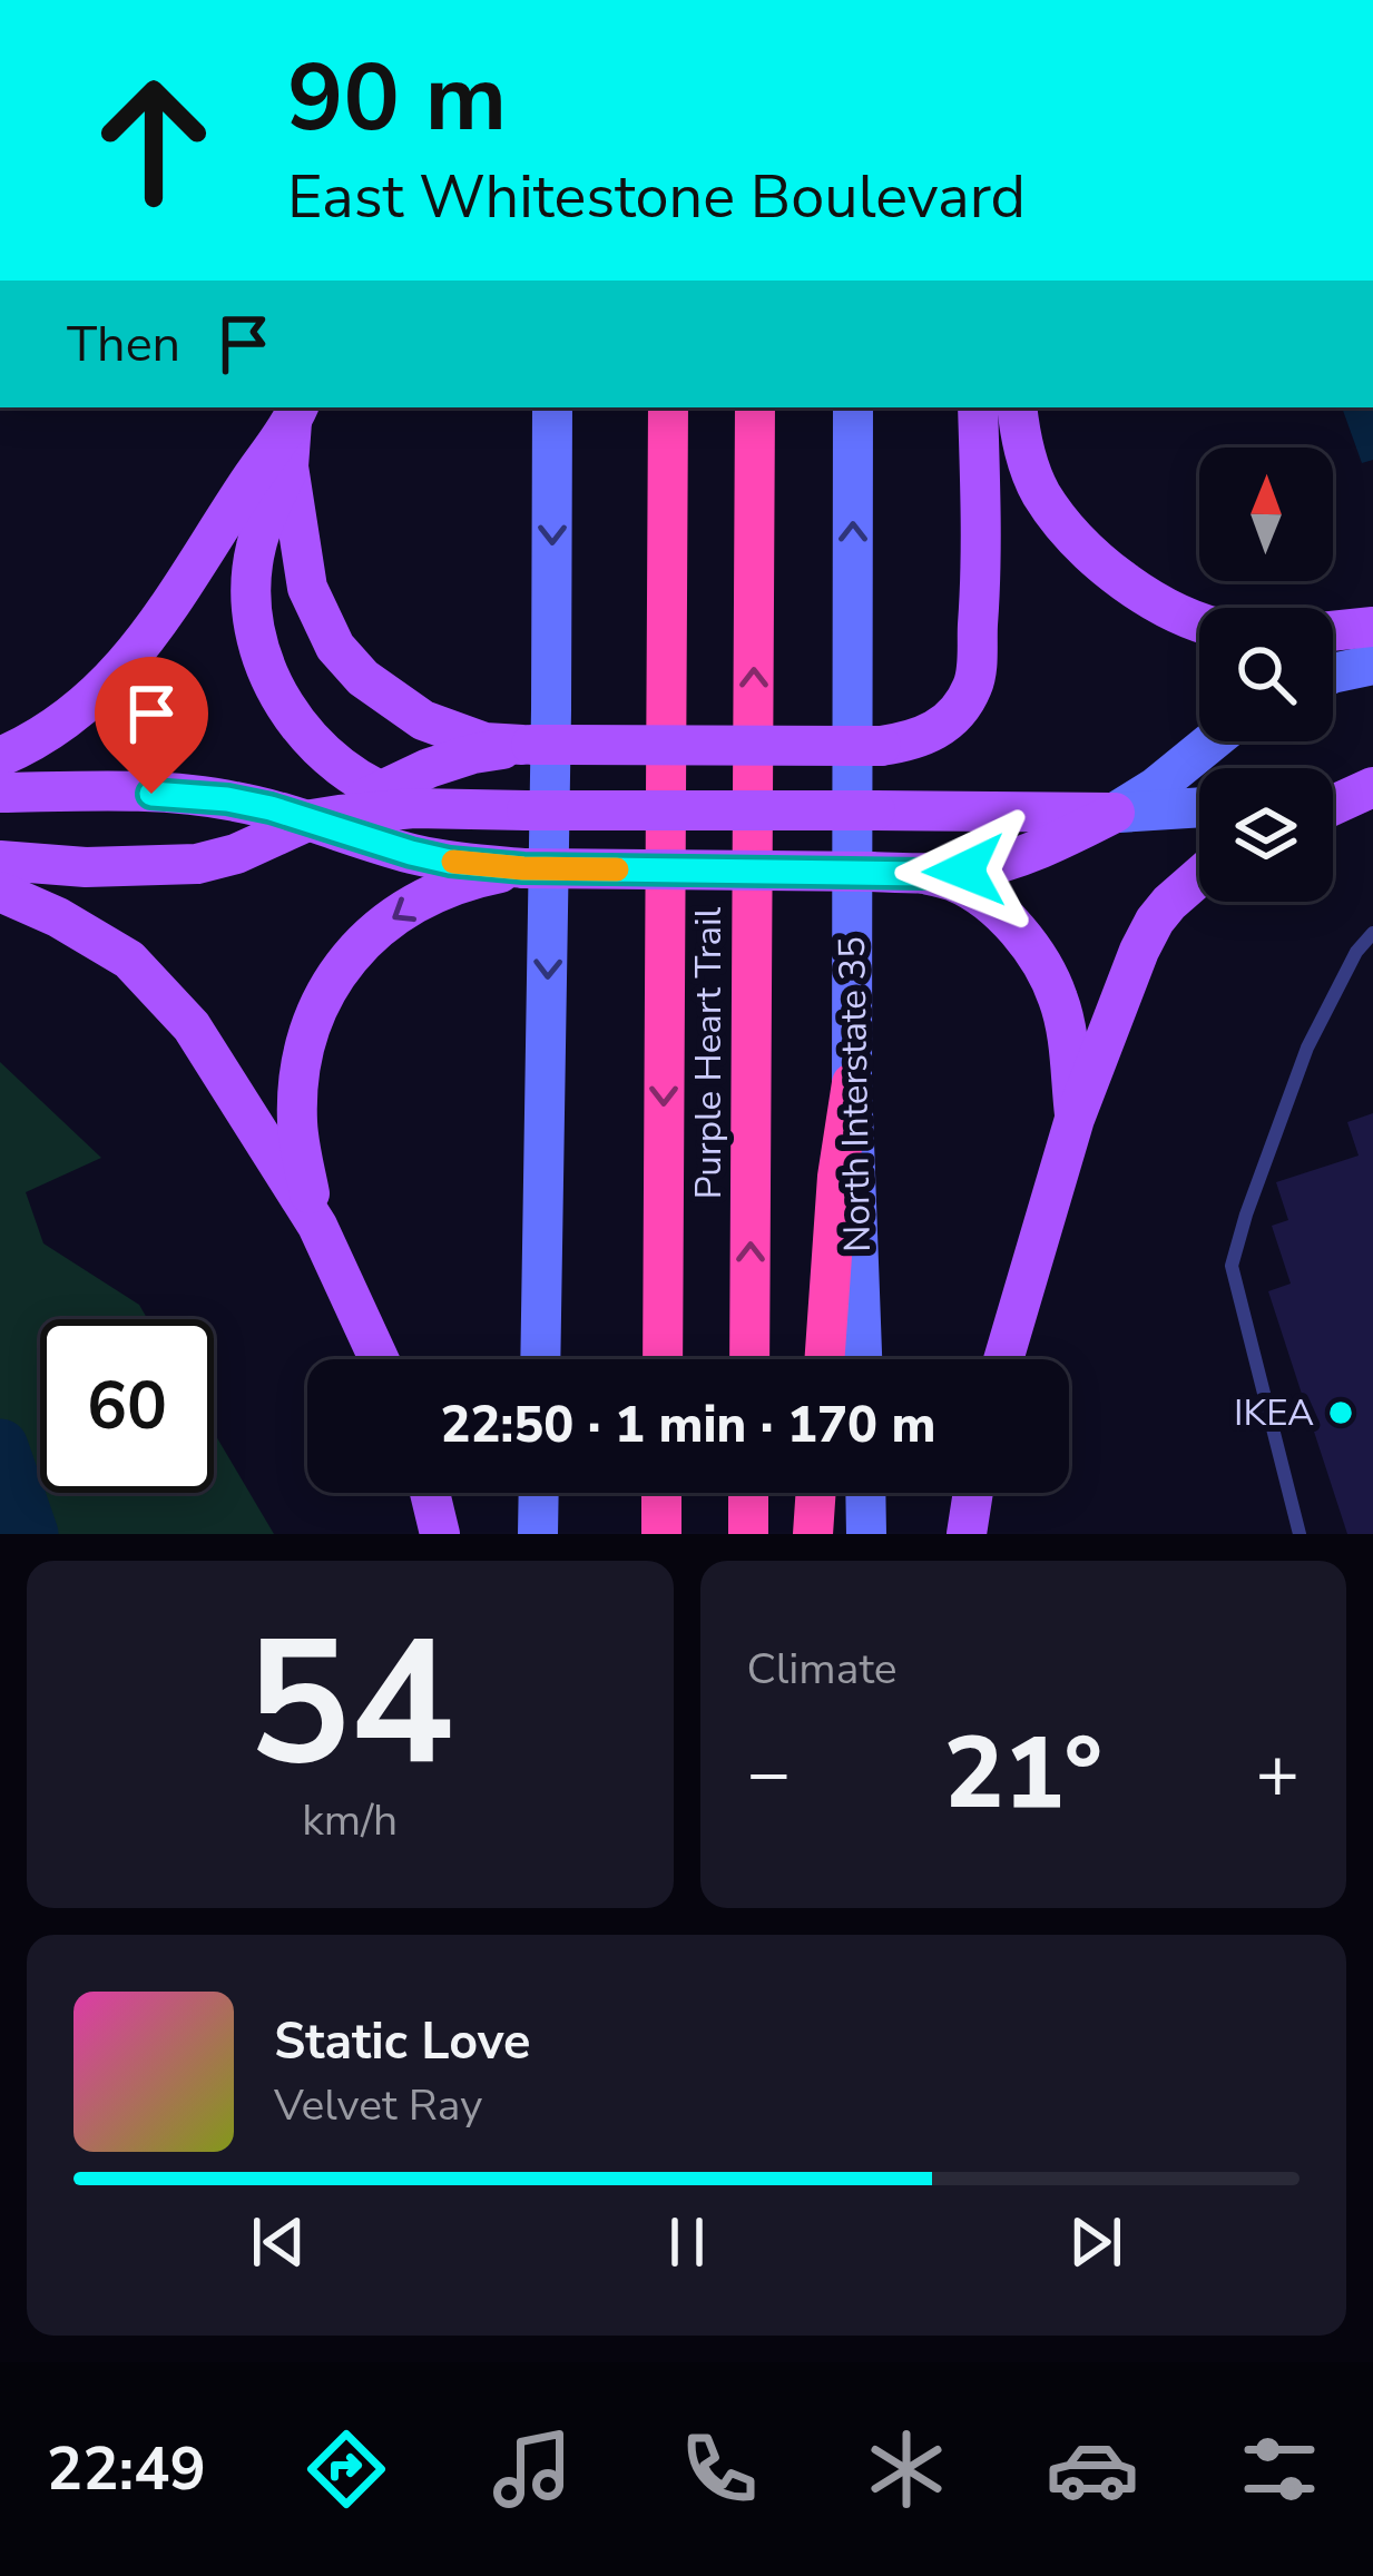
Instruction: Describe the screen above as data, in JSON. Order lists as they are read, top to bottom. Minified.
{"streets":{"highway":["Purple Heart Trail"],"main road":["North Interstate 35"]},"places":["IKEA"],"north":"top","page":{"turn":["90 m","East Whitestone Boulevard"],"then":"Then","limit":"60","trip":"22:50 · 1 min · 170 m","tile":[["54","km/h"],"Climate"],"heat":["−","21°","+"],"song":["Static Love","Velvet Ray"],"tabs":"22:49"}}
